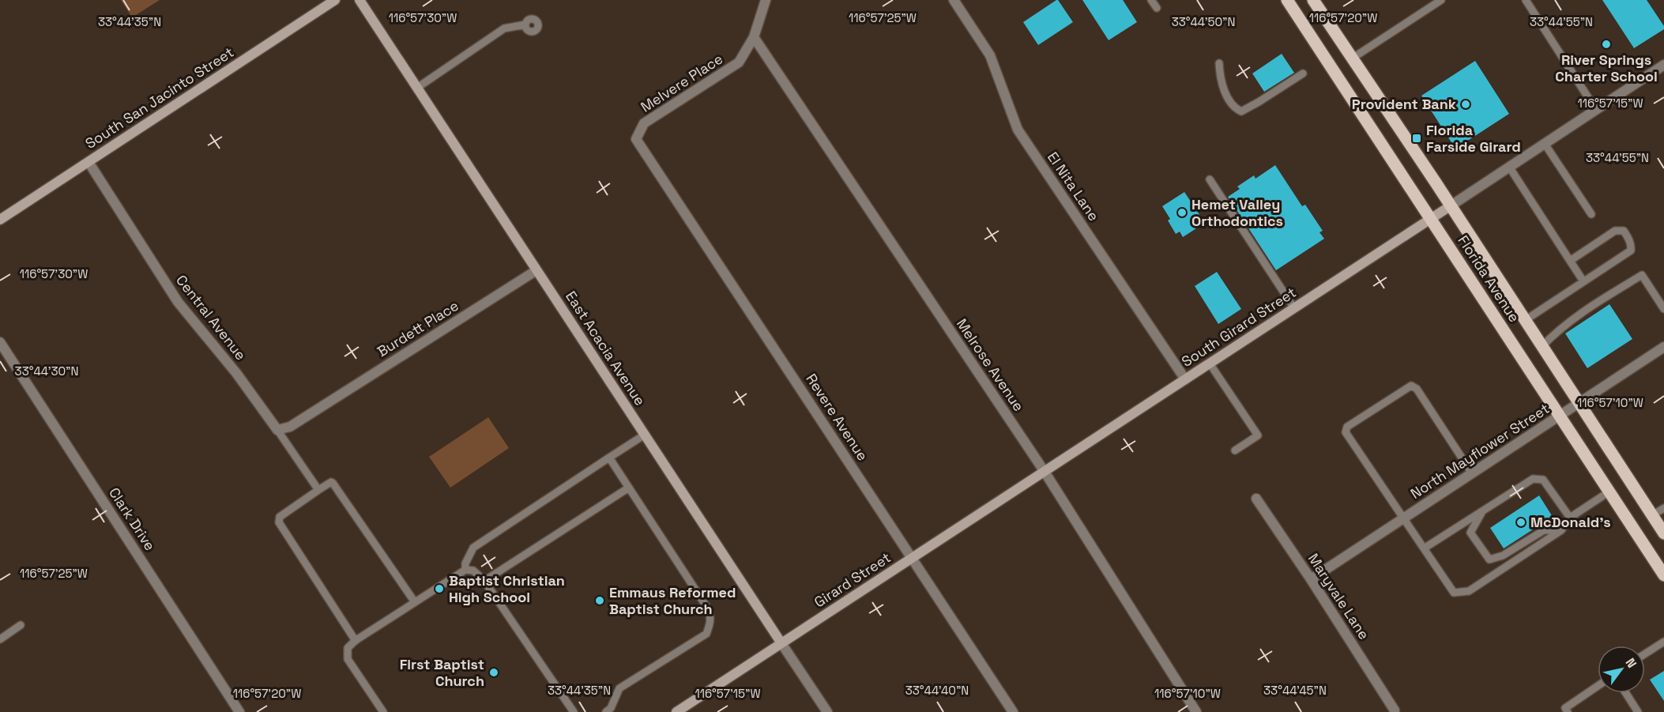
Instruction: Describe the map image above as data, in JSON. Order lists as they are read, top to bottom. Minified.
{"streets":{"main road":["Florida Avenue"],"street":["Melvere Place","South San Jacinto Street","El Nita Lane","Central Avenue","South Girard Street","Burdett Place","East Acacia Avenue","Melrose Avenue","Revere Avenue","North Mayflower Street","Clark Drive","Girard Street","Maryvale Lane"]},"crossings":[["Melvere Place","Melrose Avenue"],["Melvere Place","Revere Avenue"],["South San Jacinto Street","Central Avenue"],["El Nita Lane","South Girard Street"],["Florida Avenue","South Girard Street"],["Florida Avenue","North Mayflower Street"],["Central Avenue","Burdett Place"],["South Girard Street","Melrose Avenue"],["South Girard Street","Girard Street"],["Burdett Place","East Acacia Avenue"],["East Acacia Avenue","Girard Street"],["Melrose Avenue","Girard Street"],["Revere Avenue","Girard Street"],["North Mayflower Street","Maryvale Lane"]],"places":{"other":["River Springs Charter School","Provident Bank","Hemet Valley Orthodontics","McDonald's","Baptist Christian High School","Emmaus Reformed Baptist Church","First Baptist Church"],"transit":["Florida Farside Girard"]},"north":"top right","coordinates":["116°57'30\"W","116°57'25\"W","116°57'20\"W","33°44'55\"N","33°44'35\"N","33°44'50\"N","116°57'15\"W","33°44'30\"N","116°57'10\"W","33°44'40\"N","33°44'45\"N"]}
